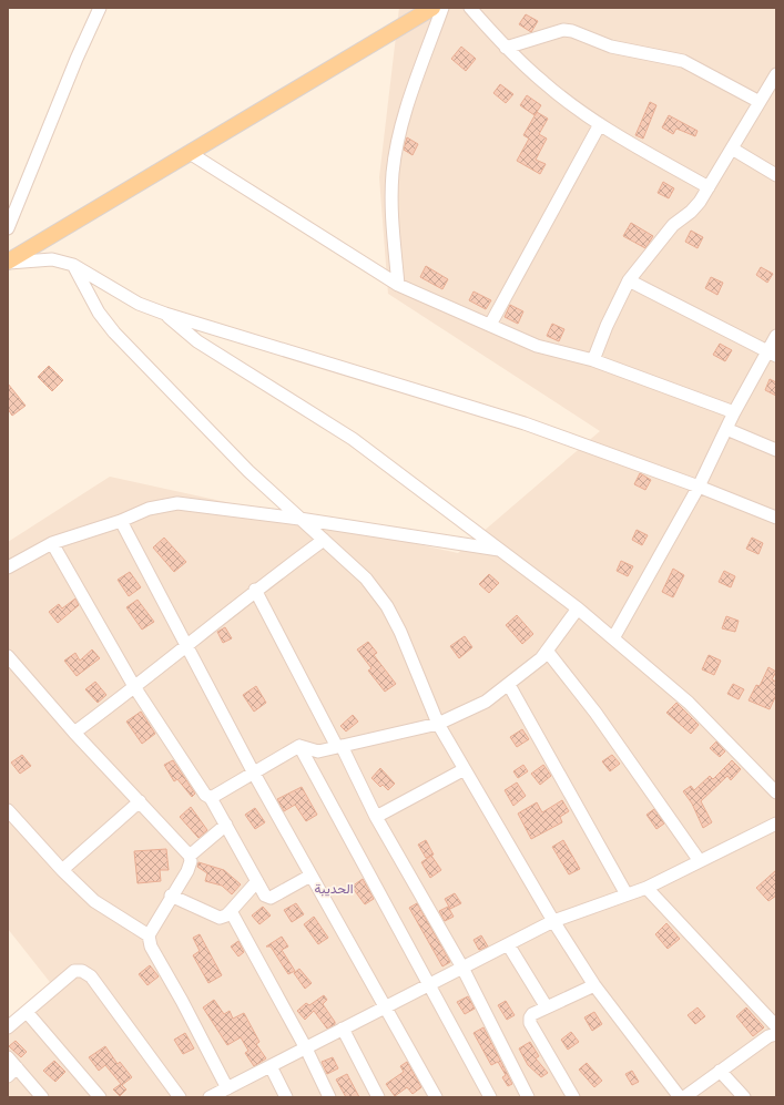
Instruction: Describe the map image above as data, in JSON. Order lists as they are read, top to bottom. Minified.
{"districts":["الحديبة"]}
